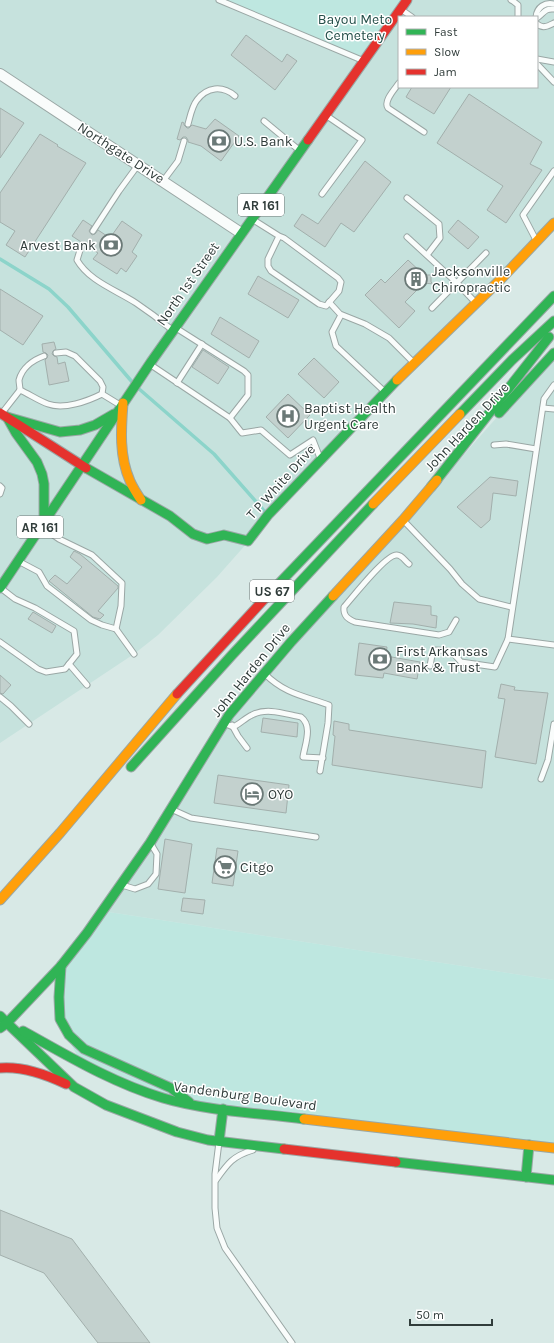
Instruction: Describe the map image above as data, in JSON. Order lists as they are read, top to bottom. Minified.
{"streets":{"main road":["AR 161","North 1st Street","John Harden Drive","T P White Drive","US 67","Vandenburg Boulevard"],"street":["Northgate Drive"]},"crossings":[["Northgate Drive","North 1st Street"],["North 1st Street","T P White Drive"],["John Harden Drive","Vandenburg Boulevard"]],"parks":["Bayou Meto Cemetery"],"places":{"bank":["U.S. Bank","Arvest Bank","First Arkansas Bank & Trust"],"building":["Jacksonville Chiropractic"],"hospital":["Baptist Health Urgent Care"],"hotel":["OYO"],"supermarket":["Citgo"]},"legend":["Fast","Slow","Jam"],"scale_bar":"50 m"}
